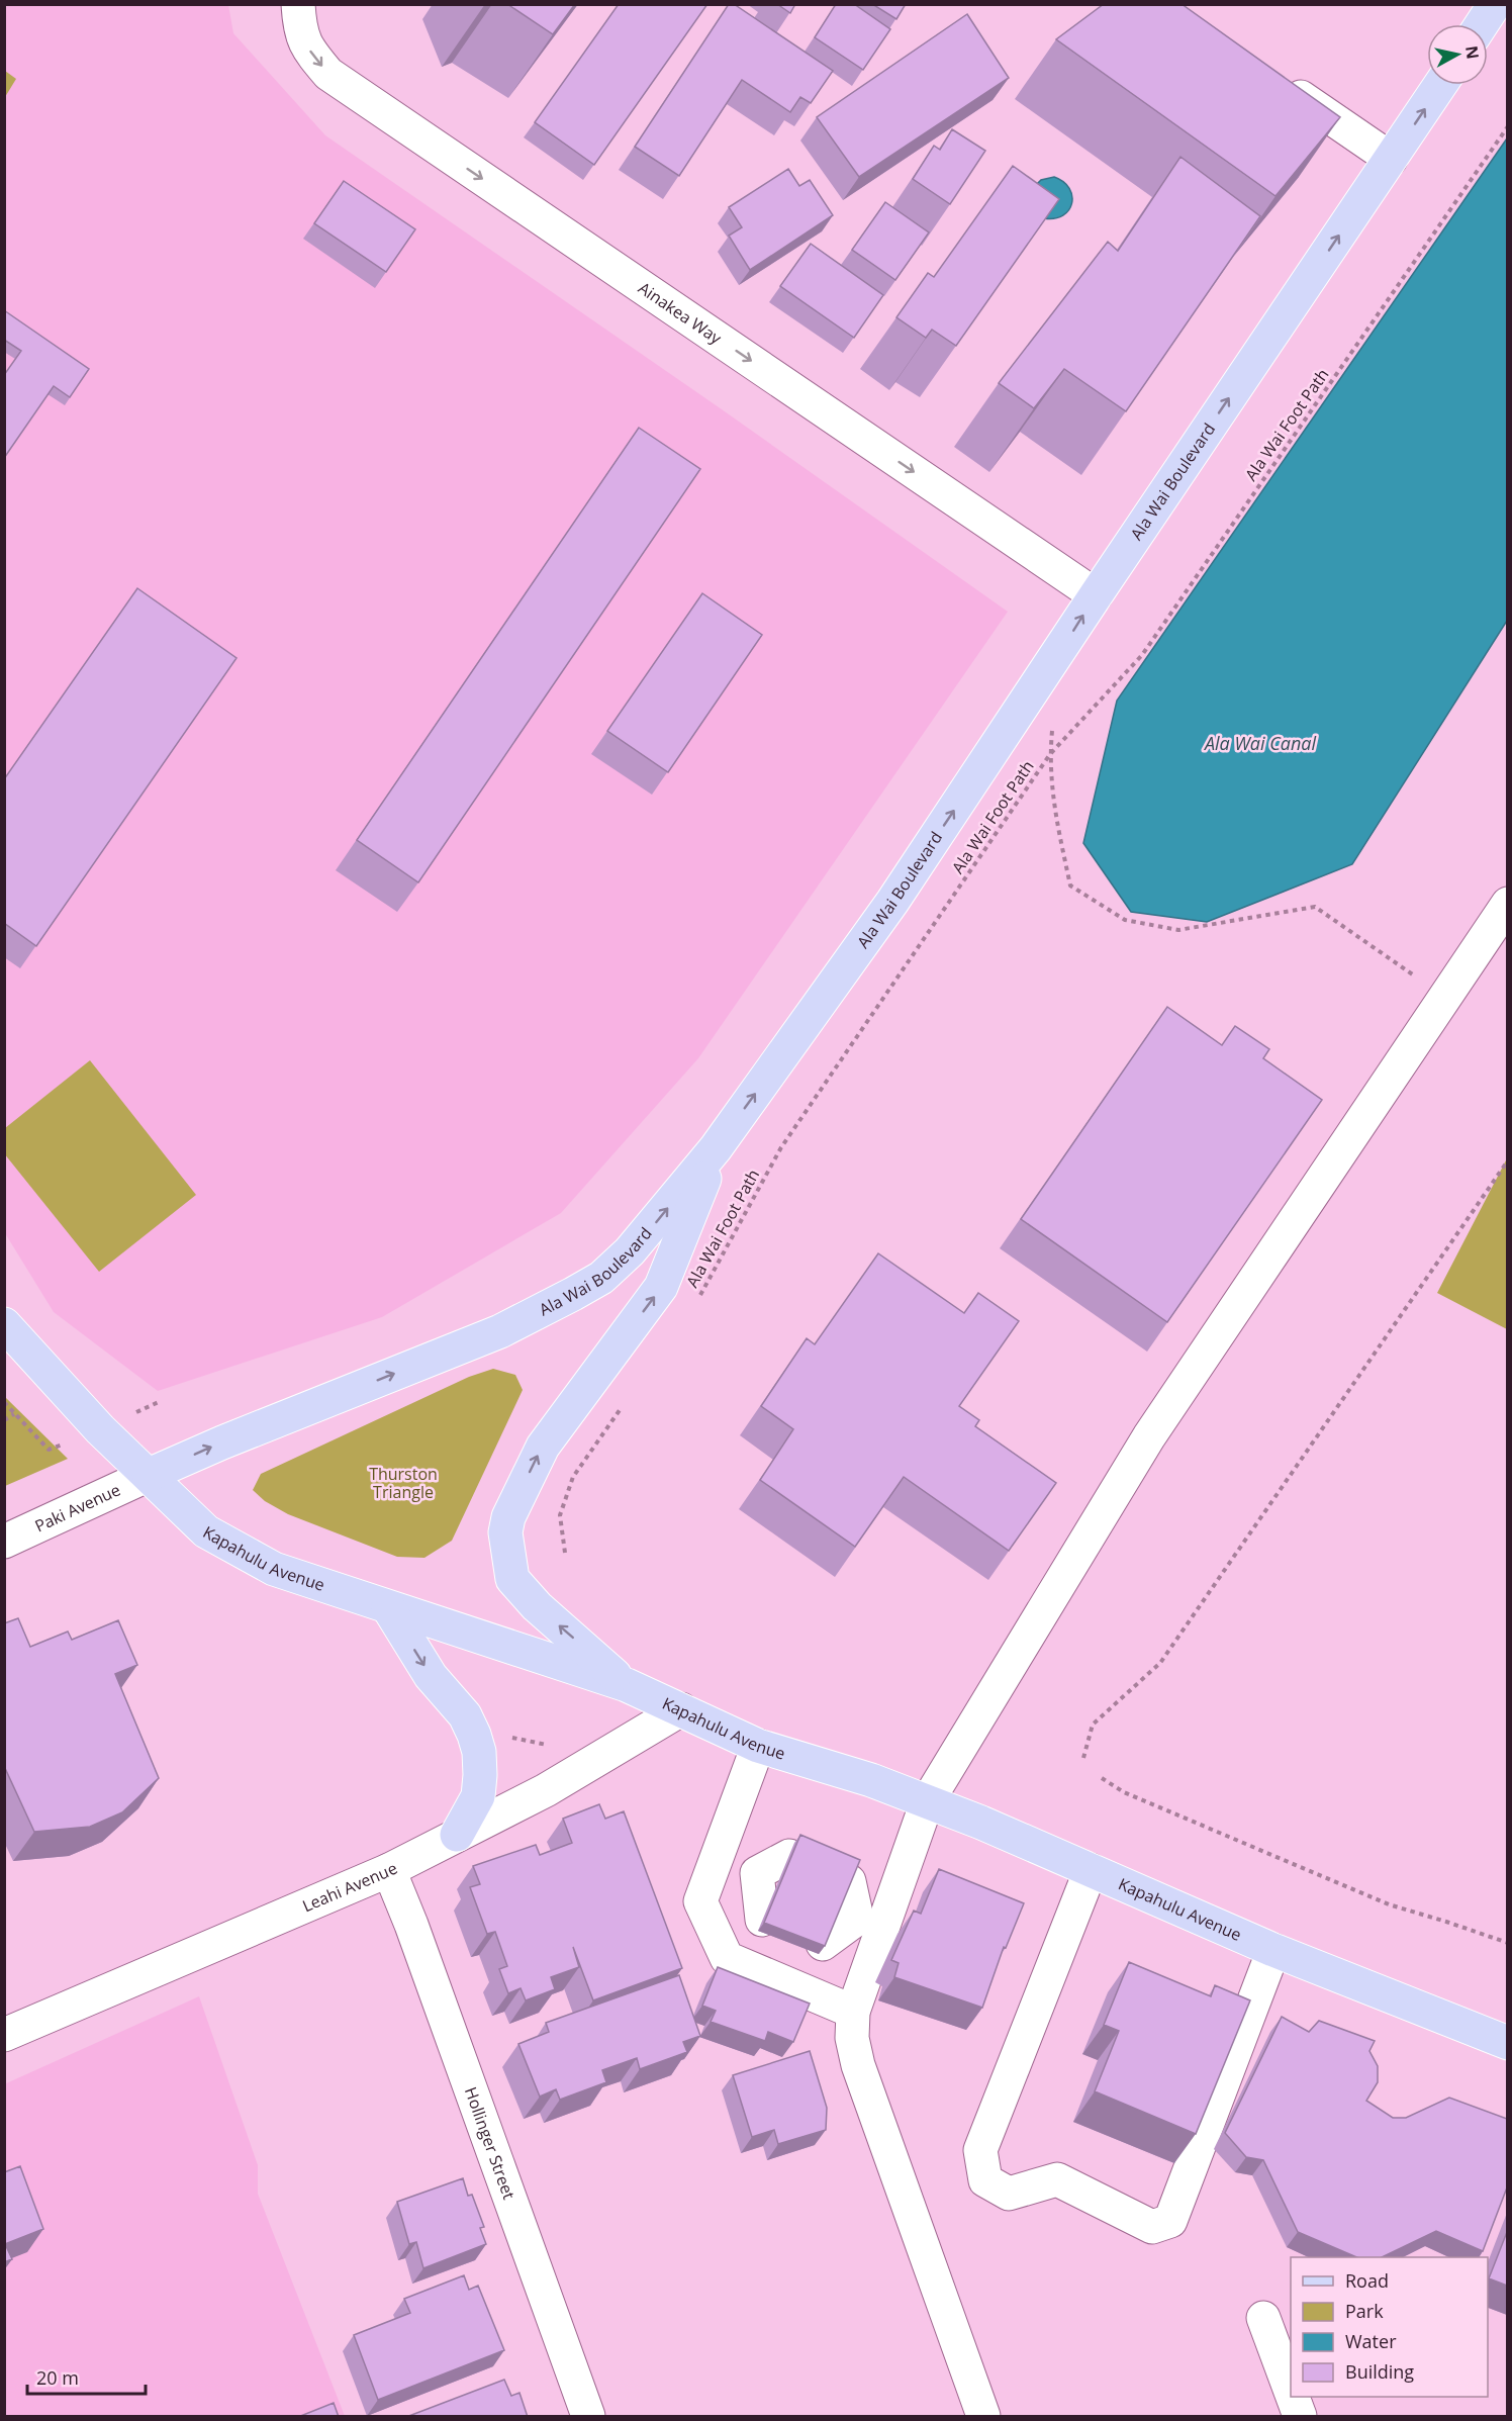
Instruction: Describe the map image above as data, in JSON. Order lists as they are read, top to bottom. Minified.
{"streets":{"main road":["Ala Wai Boulevard","Kapahulu Avenue"],"street":["Ainakea Way","Paki Avenue","Leahi Avenue","Hollinger Street"],"path":["Ala Wai Foot Path"]},"crossings":[["Ainakea Way","Ala Wai Boulevard"],["Ala Wai Boulevard","Paki Avenue"],["Ala Wai Boulevard","Kapahulu Avenue"],["Paki Avenue","Kapahulu Avenue"],["Kapahulu Avenue","Leahi Avenue"],["Leahi Avenue","Hollinger Street"]],"one_way":["Ainakea Way","Ala Wai Boulevard"],"water":["Ala Wai Canal"],"parks":["Thurston Triangle"],"legend":["Road","Park","Water","Building"],"scale_bar":"20 m","north":"right"}
